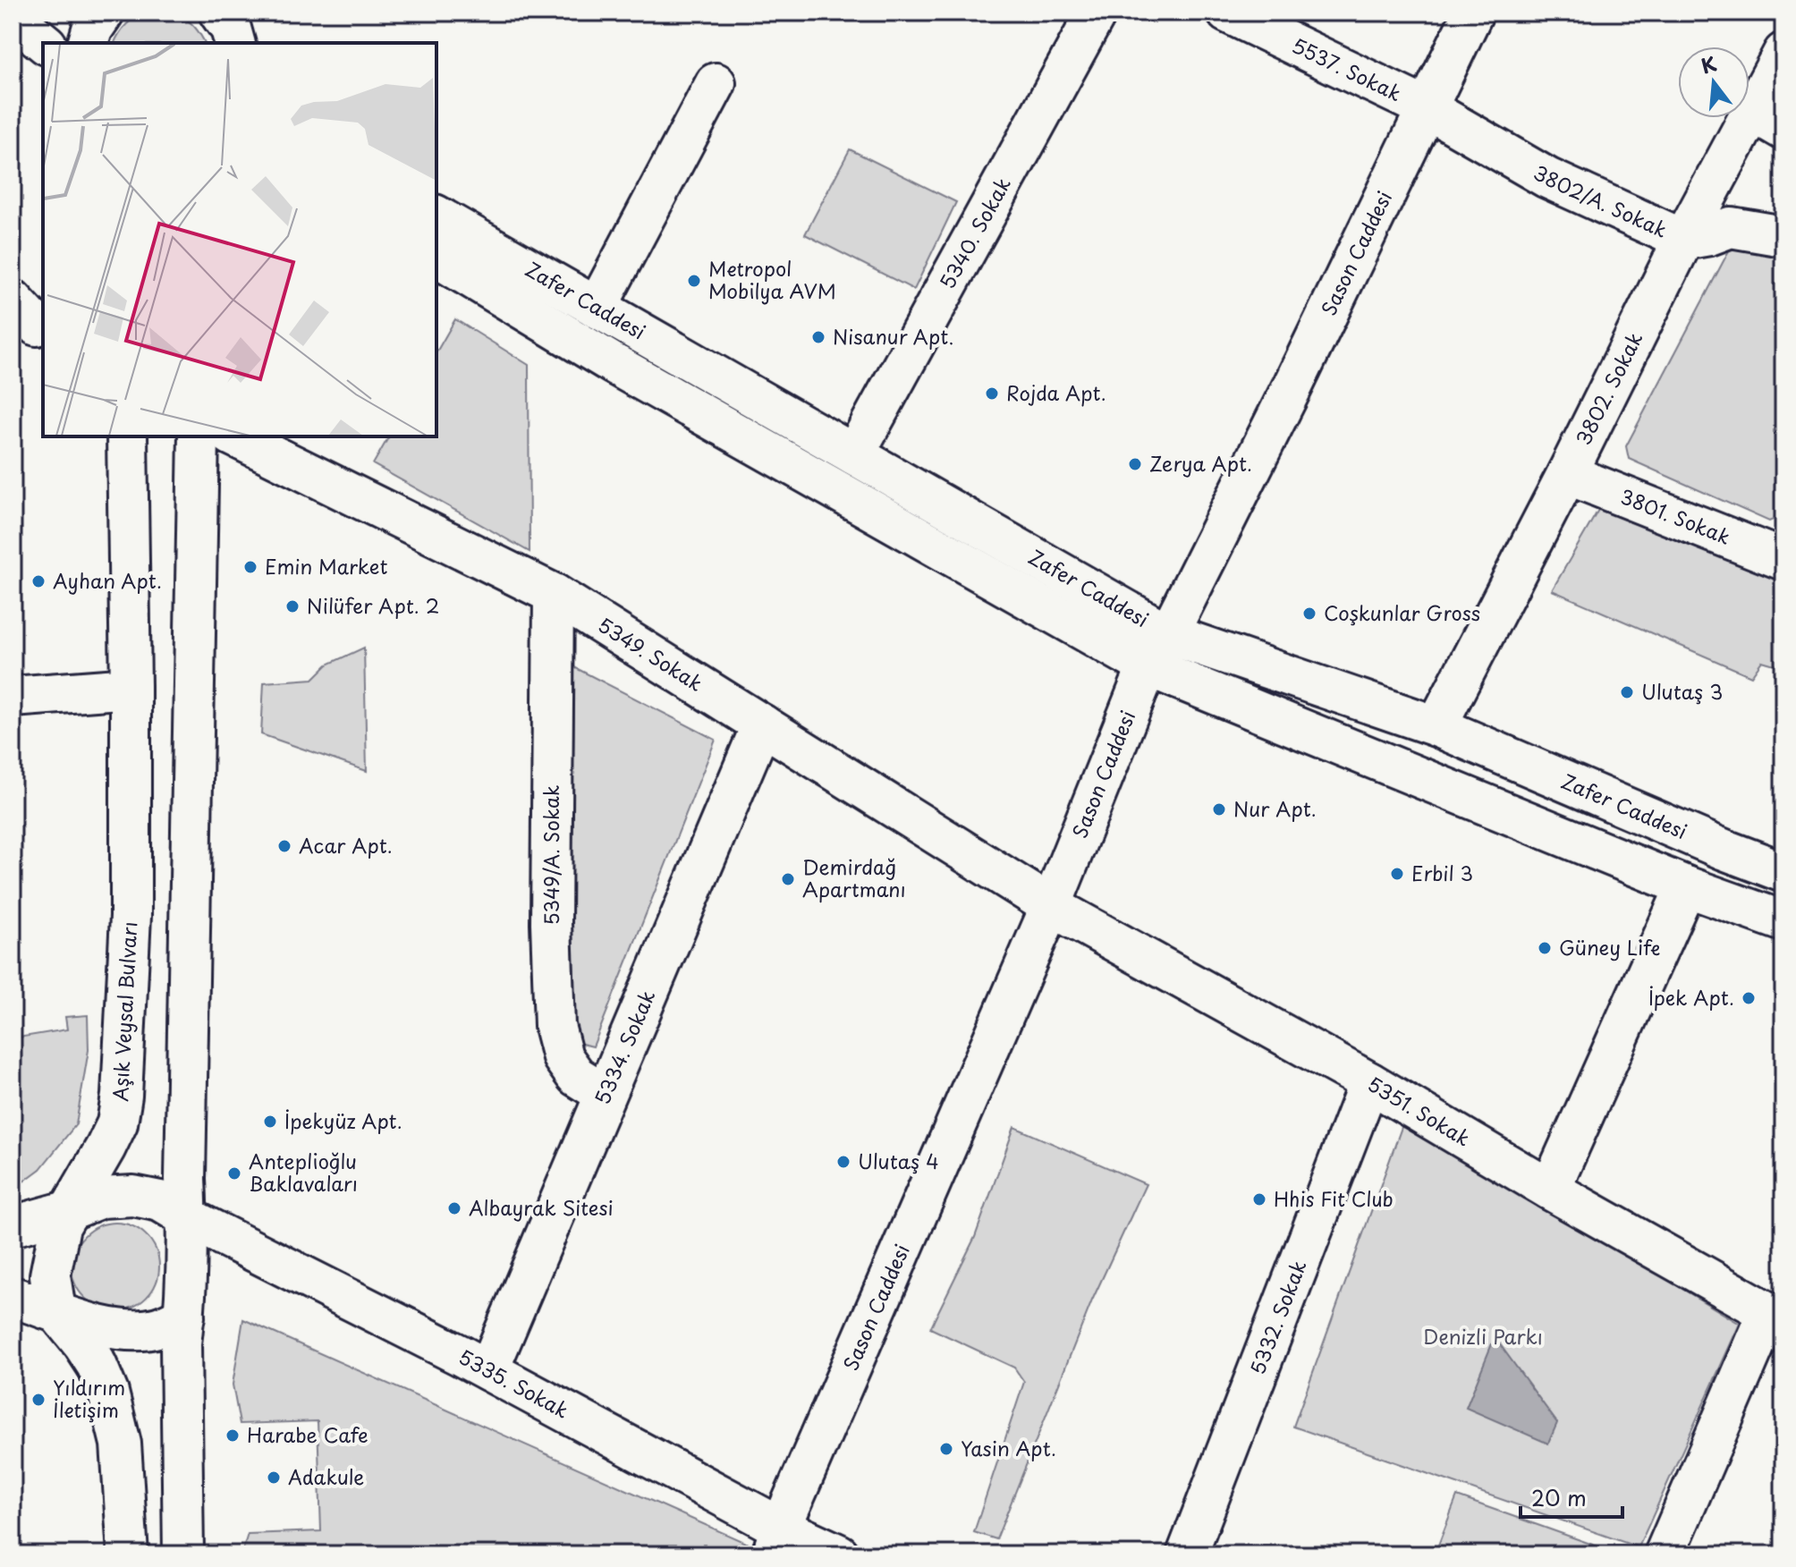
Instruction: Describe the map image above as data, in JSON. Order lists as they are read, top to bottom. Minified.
{"streets":{"street":["5537. Sokak","3802/A. Sokak","5340. Sokak","Sason Caddesi","Zafer Caddesi","3802. Sokak","3801. Sokak","5349. Sokak","5349/A. Sokak","Aşık Veysal Bulvarı","5334. Sokak","5351. Sokak","5332. Sokak","5335. Sokak"]},"crossings":[["5537. Sokak","3802/A. Sokak"],["5537. Sokak","Sason Caddesi"],["3802/A. Sokak","Sason Caddesi"],["3802/A. Sokak","3802. Sokak"],["5340. Sokak","Zafer Caddesi"],["Sason Caddesi","Zafer Caddesi"],["Sason Caddesi","5349. Sokak"],["Sason Caddesi","5351. Sokak"],["Sason Caddesi","5335. Sokak"],["Zafer Caddesi","3802. Sokak"],["3802. Sokak","3801. Sokak"],["5349. Sokak","5349/A. Sokak"],["5349. Sokak","5334. Sokak"],["5349. Sokak","5351. Sokak"],["5349/A. Sokak","5334. Sokak"],["Aşık Veysal Bulvarı","5335. Sokak"],["5334. Sokak","5335. Sokak"],["5351. Sokak","5332. Sokak"]],"parks":["Denizli Parkı"],"places":["Metropol Mobilya AVM","Nisanur Apt.","Rojda Apt.","Zerya Apt.","Emin Market","Ayhan Apt.","Nilüfer Apt. 2","Coşkunlar Gross","Ulutaş 3","Nur Apt.","Acar Apt.","Erbil 3","Demirdağ Apartmanı","Güney Life","İpek Apt.","İpekyüz Apt.","Ulutaş 4","Anteplioğlu Baklavaları","Hhis Fit Club","Albayrak Sitesi","Yıldırım İletişim","Harabe Cafe","Yasin Apt.","Adakule"],"scale_bar":"20 m","north":"top"}
